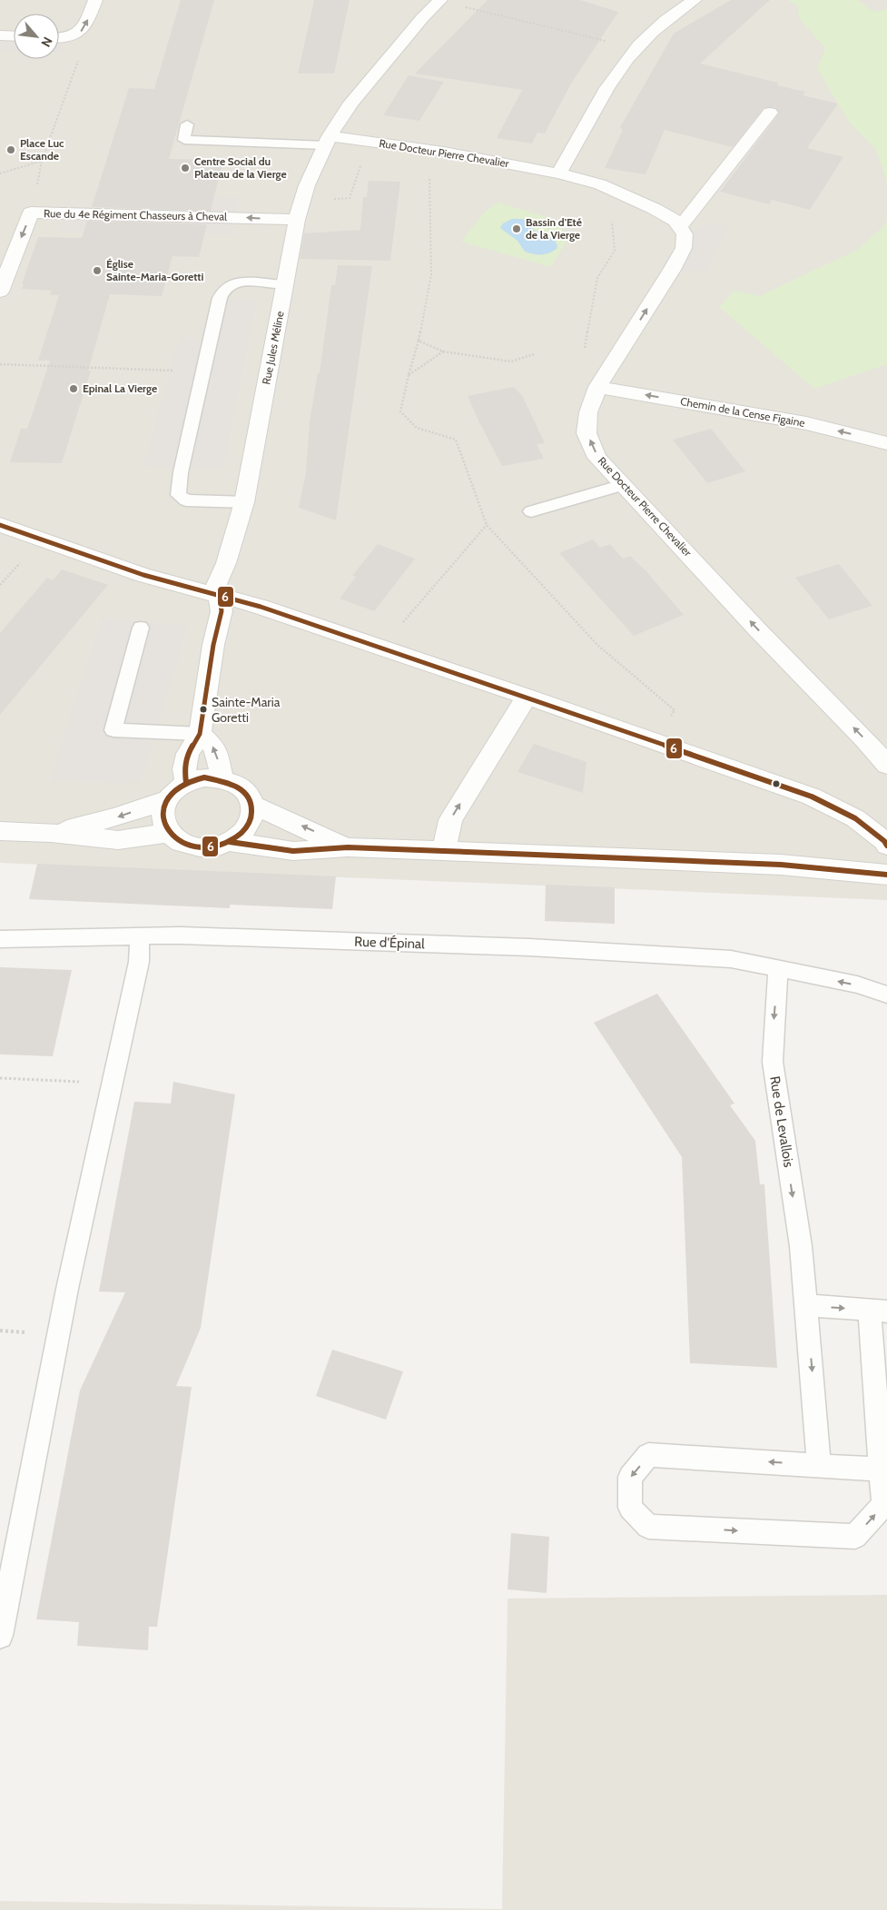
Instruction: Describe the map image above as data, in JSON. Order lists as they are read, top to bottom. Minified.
{"streets":{"street":["Rue Docteur Pierre Chevalier","Rue du 4e Régiment Chasseurs à Cheval","Rue Jules Méline","Chemin de la Cense Figaine"],"lane":["Rue d'Épinal","Rue de Levallois"]},"crossings":[["Rue Docteur Pierre Chevalier","Rue Jules Méline"],["Rue Docteur Pierre Chevalier","Chemin de la Cense Figaine"],["Rue du 4e Régiment Chasseurs à Cheval","Rue Jules Méline"],["Rue d'Épinal","Rue de Levallois"]],"one_way":["Rue Docteur Pierre Chevalier","Rue du 4e Régiment Chasseurs à Cheval","Chemin de la Cense Figaine","Rue de Levallois"],"places":["Place Luc Escande","Centre Social du Plateau de la Vierge","Bassin d'Eté de la Vierge","Église Sainte-Maria-Goretti","Epinal La Vierge","Sainte-Maria Goretti"],"lines":["transit line 6"],"north":"bottom right"}
